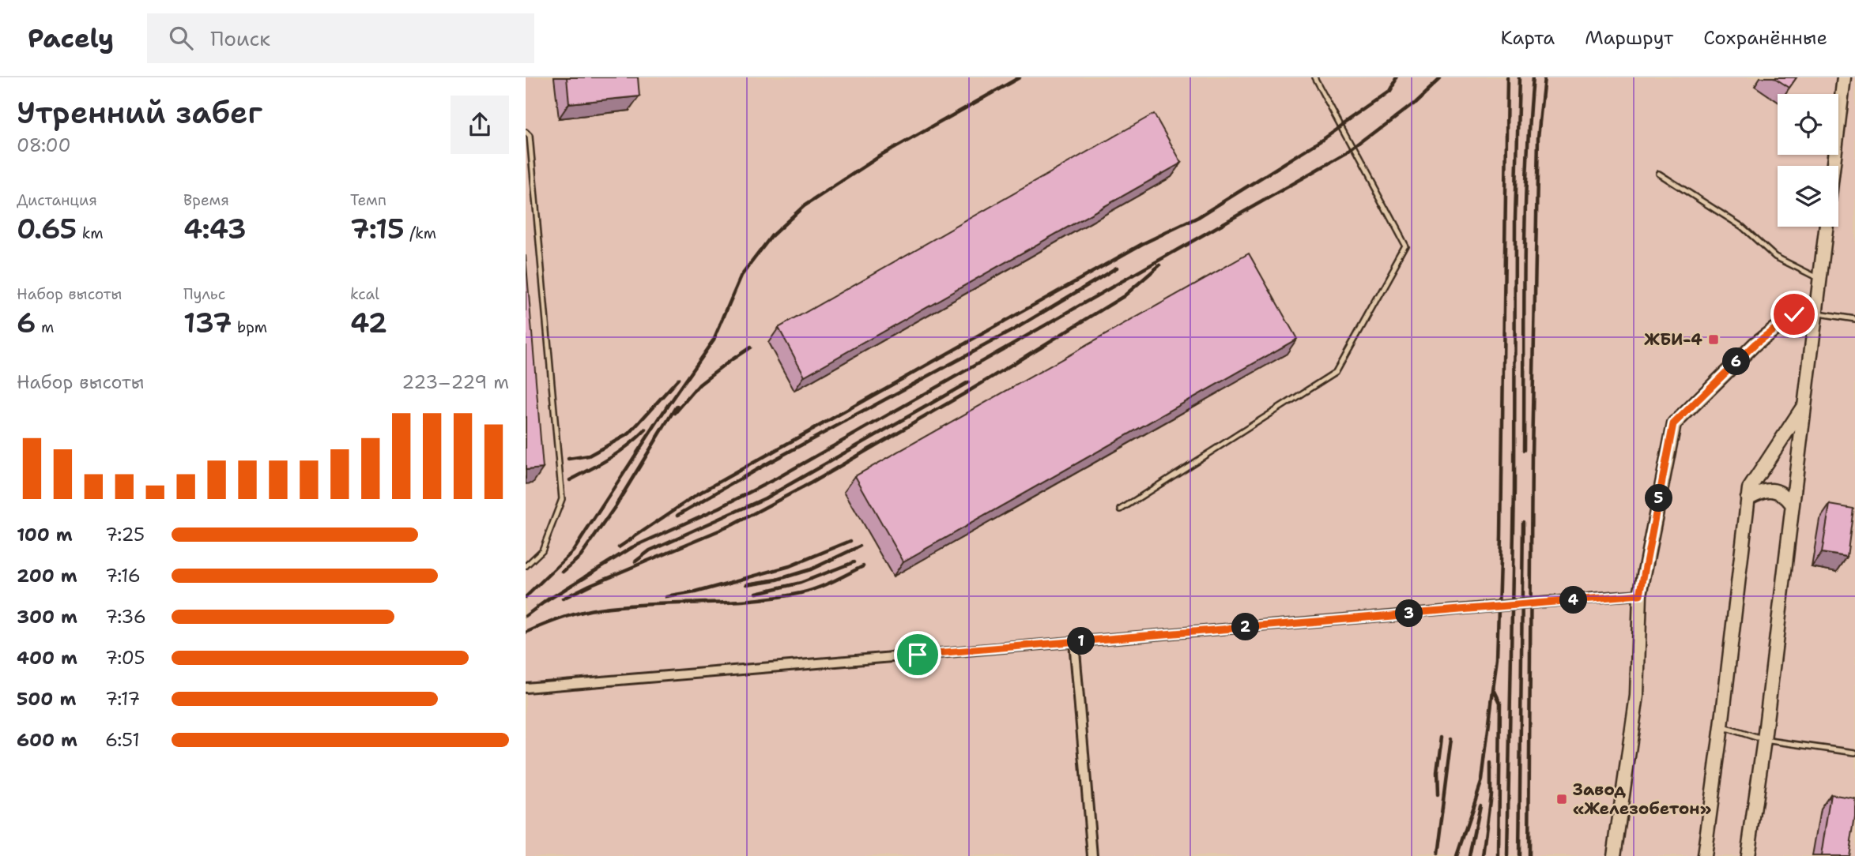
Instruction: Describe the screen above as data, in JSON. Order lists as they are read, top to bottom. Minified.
{"places":{"transit":["ЖБИ-4","Завод «Железобетон»"]},"page":{"header":"Pacely","search":"Поиск","nav":["Карта","Маршрут","Сохранённые"],"heading":["Утренний забег","08:00"],"stats":[["Дистанция","0.65 km"],["Время","4:43"],["Темп","7:15 /km"],["Набор высоты","6 m"],["Пульс","137 bpm"],["kcal","42"]],"pins":["6","5","4","3","2","1"],"chart":["Набор высоты","223–229 m"],"list":[{"name":"100 m","note":"7:25"},{"name":"200 m","note":"7:16"},{"name":"300 m","note":"7:36"},{"name":"400 m","note":"7:05"},{"name":"500 m","note":"7:17"},{"name":"600 m","note":"6:51"}]}}
